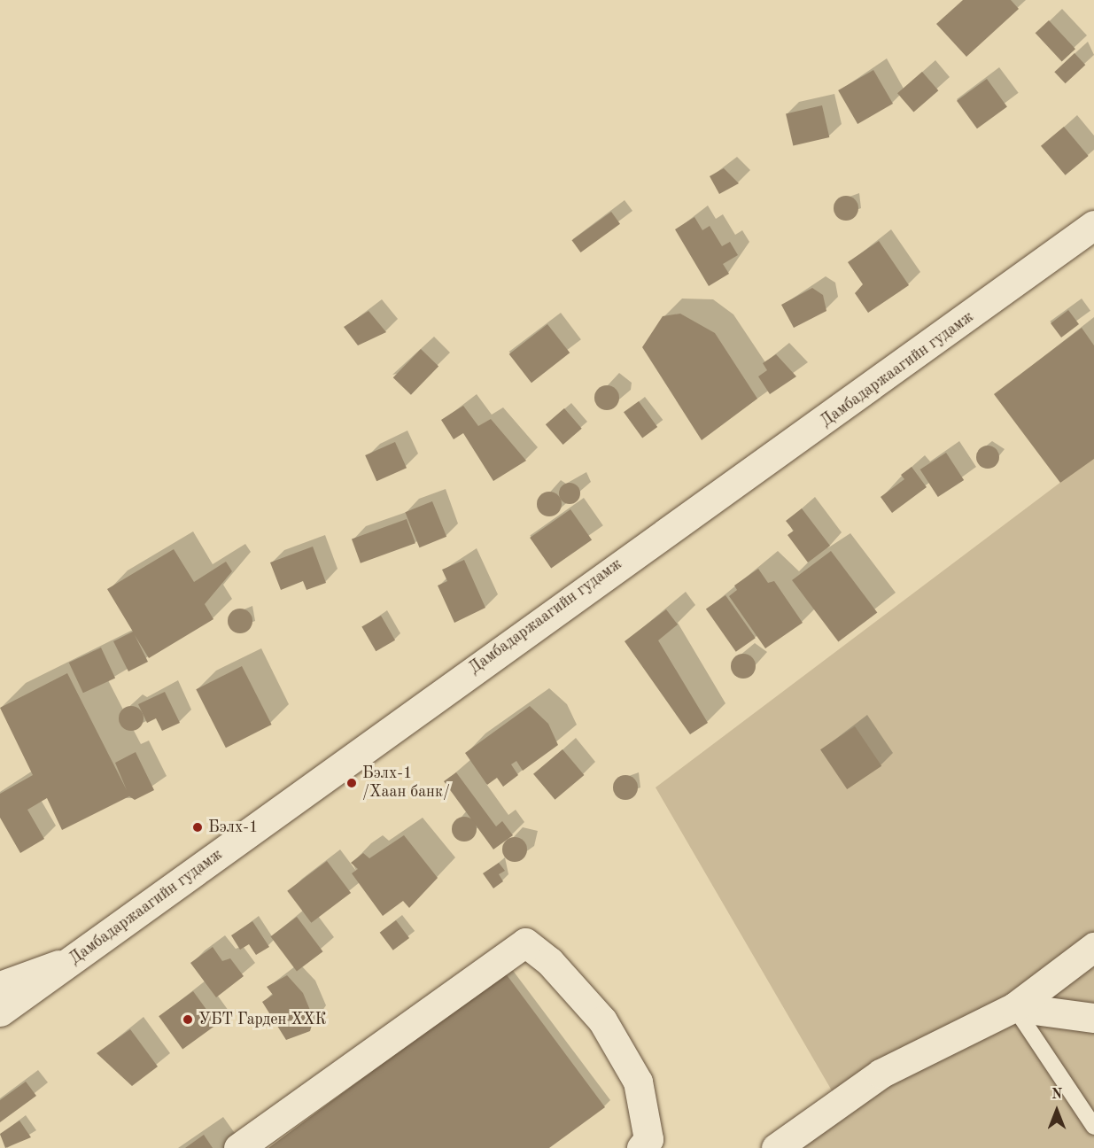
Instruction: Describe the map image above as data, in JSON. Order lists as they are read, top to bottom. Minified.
{"streets":{"main road":["Дамбадаржаагийн гудамж"]},"places":["Бэлх-1 /Хаан банк/","Бэлх-1","УБТ Гарден ХХК"],"north":"top"}
